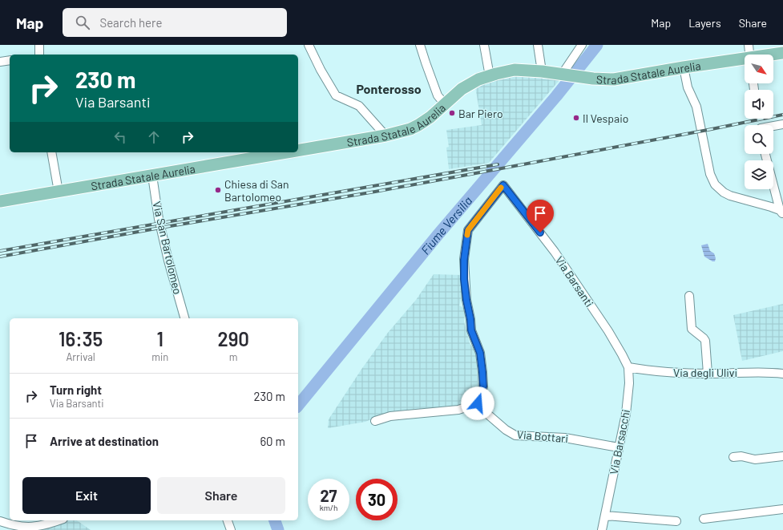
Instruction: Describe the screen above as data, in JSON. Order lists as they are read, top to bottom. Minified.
{"streets":{"main road":["Strada Statale Aurelia"],"street":["Via San Bartolomeo","Via Barsanti","Via degli Ulivi","Via Bottari","Via Barsacchi"]},"crossings":[["Strada Statale Aurelia","Via San Bartolomeo"],["Via Barsanti","Via degli Ulivi"],["Via Barsanti","Via Bottari"],["Via Barsanti","Via Barsacchi"],["Via degli Ulivi","Via Barsacchi"],["Via Bottari","Via Barsacchi"]],"districts":["Ponterosso"],"water":["Fiume Versilia"],"places":["Bar Piero","Il Vespaio","Chiesa di San Bartolomeo"],"north":"bottom right","page":{"header":"Map","search":"Search here","nav":["Map","Layers","Share"],"turn":["230 m","Via Barsanti"],"eta":["16:35","Arrival","1","min","290","m"],"list":[{"name":"Turn right","note":"Via Barsanti","value":"230 m"},{"name":"Arrive at destination","value":"60 m"}],"buttons":["Exit","Share"],"speed":"27 km/h","limit":"30"}}
